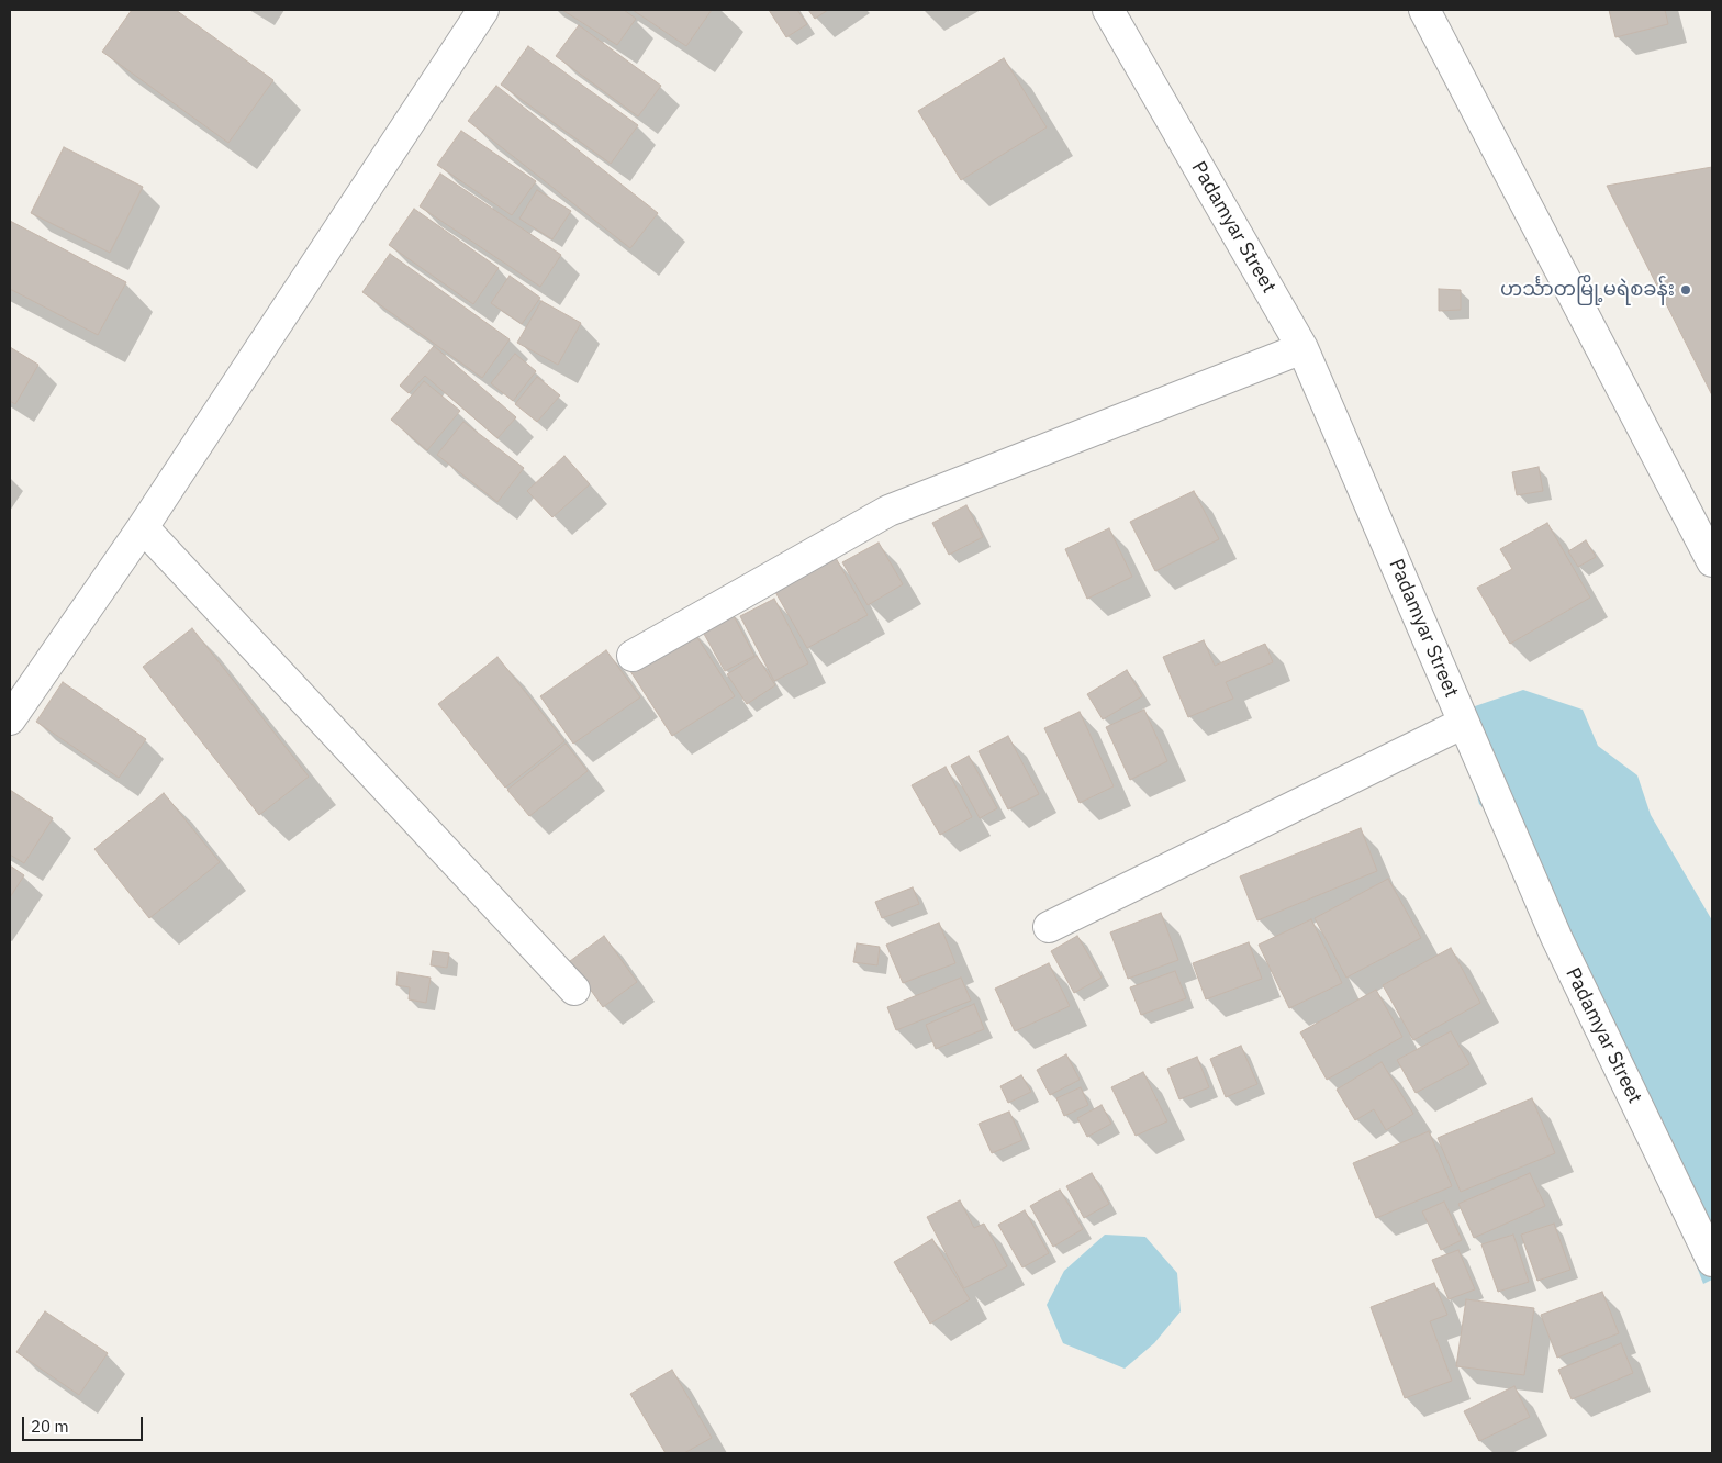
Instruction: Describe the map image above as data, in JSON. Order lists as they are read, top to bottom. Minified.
{"streets":{"street":["Padamyar Street"]},"places":["ဟင်္သာတမြို့မရဲစခန်း"],"scale_bar":"20 m"}
